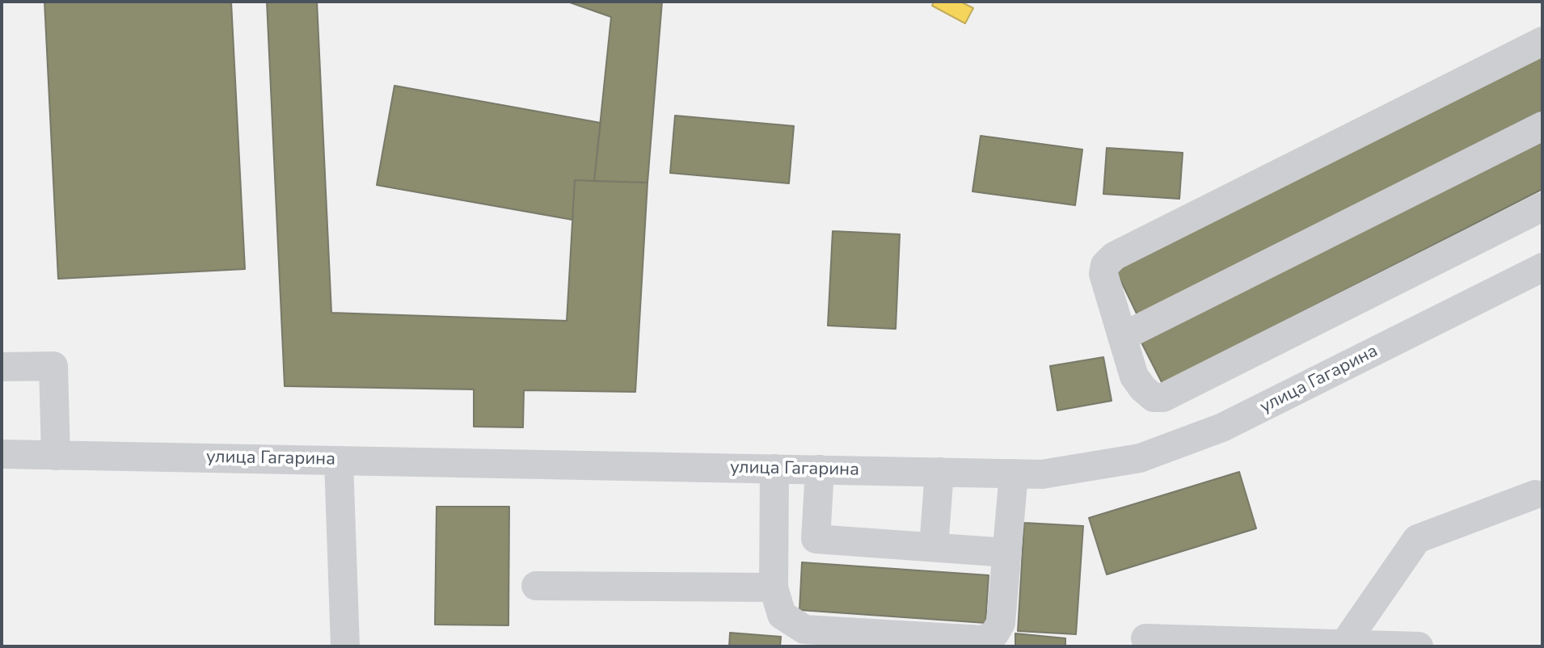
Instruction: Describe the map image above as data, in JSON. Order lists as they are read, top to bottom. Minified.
{"streets":{"street":["улица Гагарина"]}}
